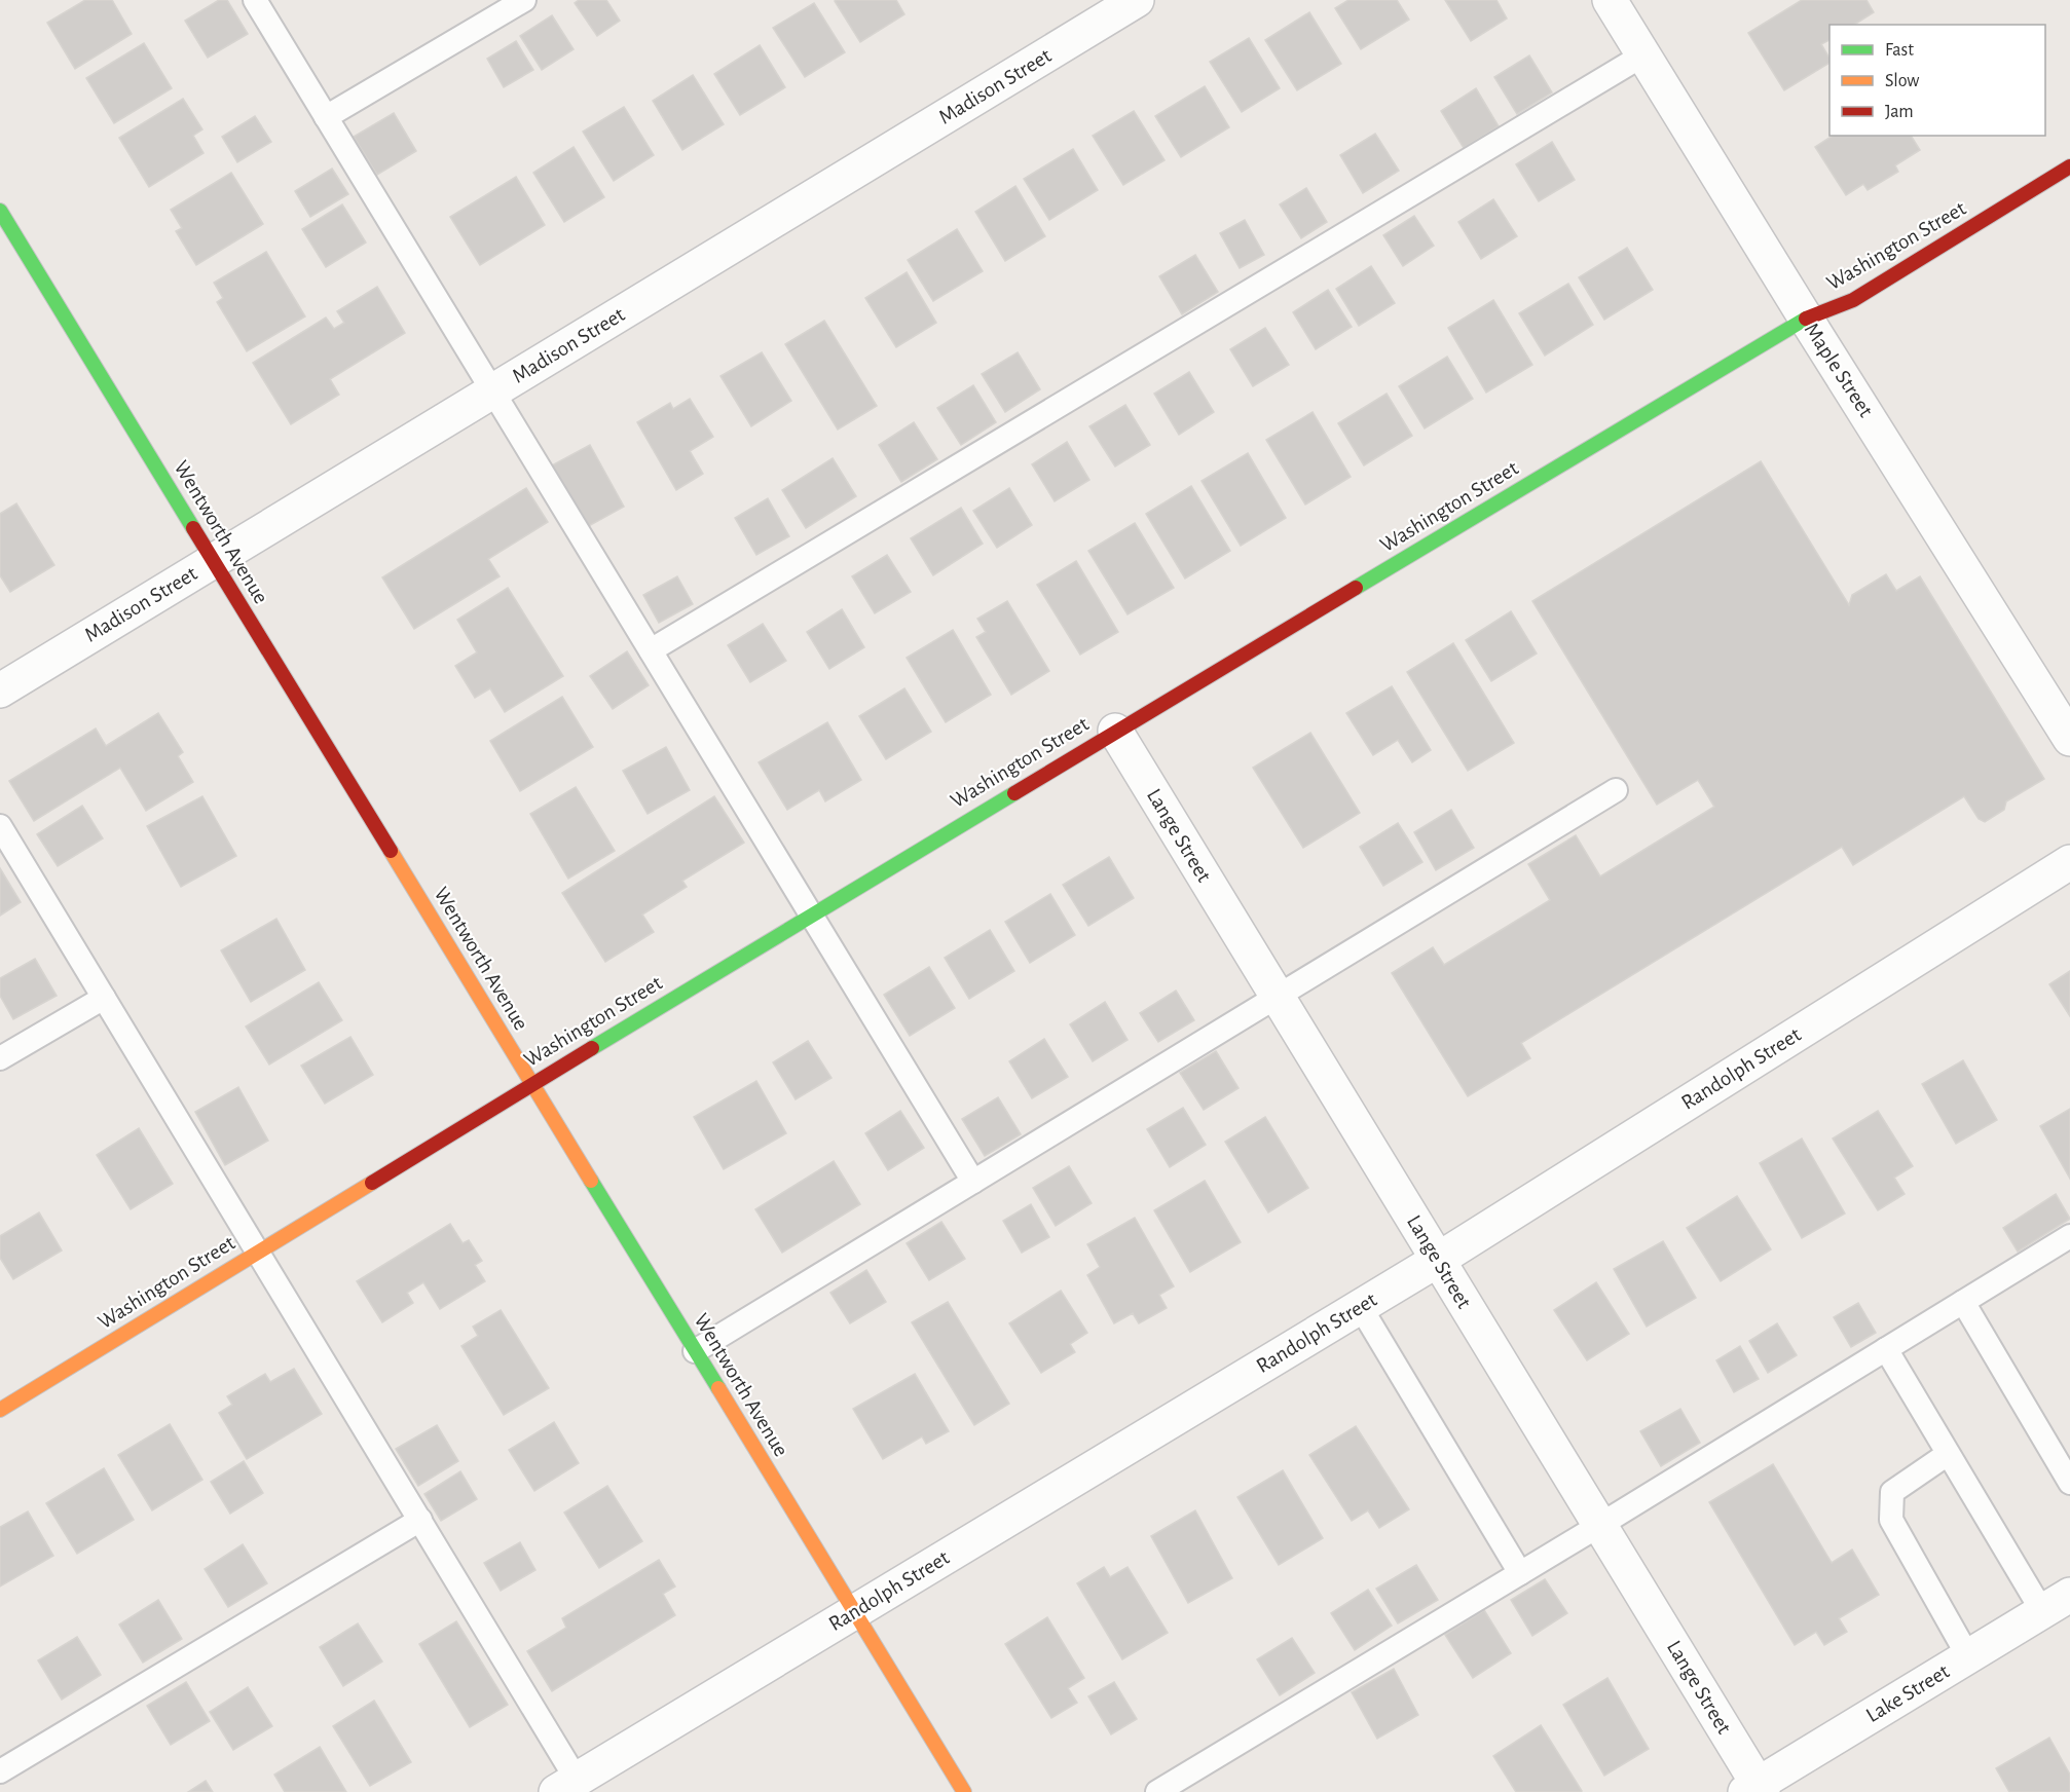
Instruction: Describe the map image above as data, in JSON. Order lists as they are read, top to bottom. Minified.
{"streets":{"street":["Madison Street","Washington Street","Maple Street","Wentworth Avenue","Lange Street","Randolph Street","Lake Street"]},"crossings":[["Madison Street","Wentworth Avenue"],["Washington Street","Maple Street"],["Washington Street","Wentworth Avenue"],["Washington Street","Lange Street"],["Wentworth Avenue","Randolph Street"],["Lange Street","Randolph Street"],["Lange Street","Lake Street"]],"legend":["Fast","Slow","Jam"]}
